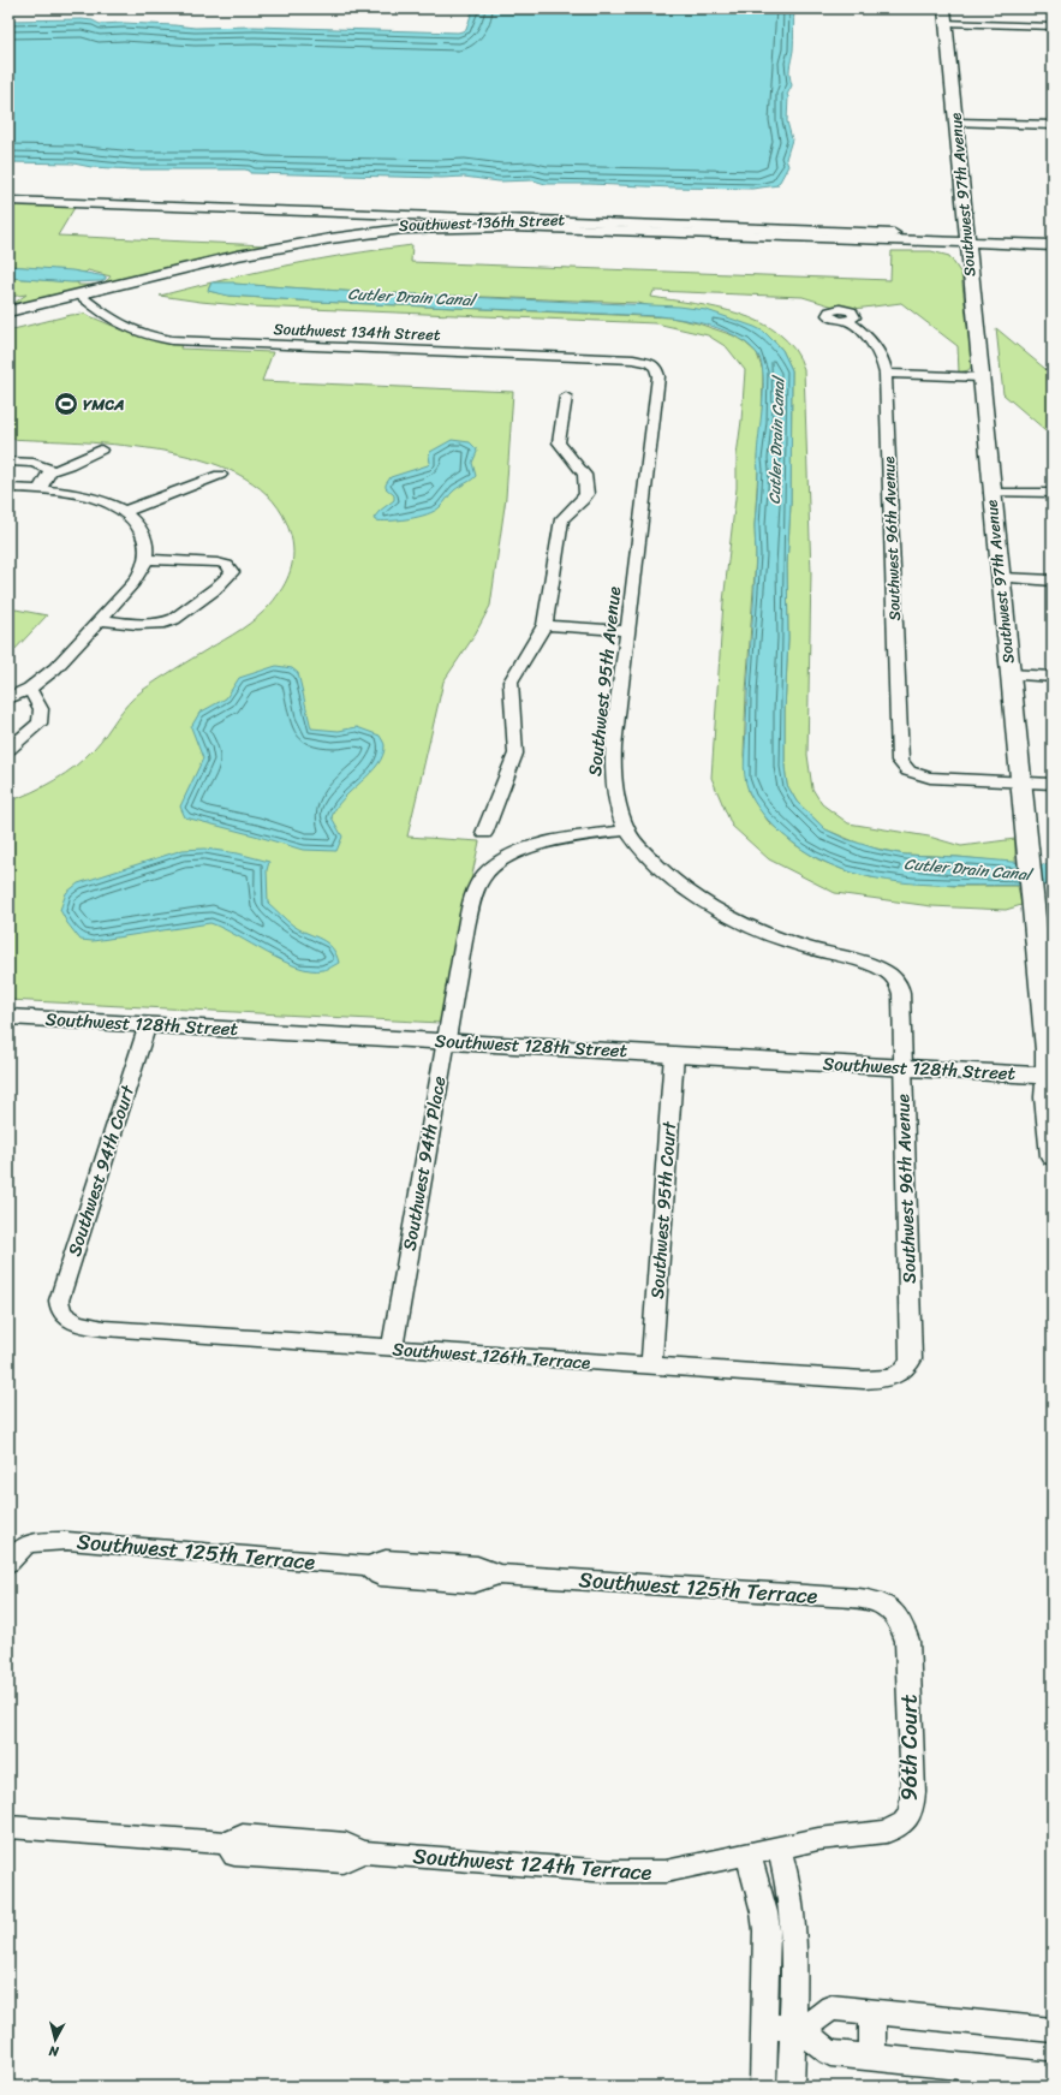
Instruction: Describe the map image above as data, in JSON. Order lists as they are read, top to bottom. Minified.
{"streets":{"street":["Southwest 97th Avenue","Southwest 136th Street","Southwest 134th Street","Southwest 96th Avenue","Southwest 95th Avenue","Southwest 128th Street","Southwest 94th Place","Southwest 94th Court","Southwest 95th Court","Southwest 126th Terrace","Southwest 125th Terrace","96th Court","Southwest 124th Terrace"]},"crossings":[["Southwest 97th Avenue","Southwest 136th Street"],["Southwest 97th Avenue","Southwest 96th Avenue"],["Southwest 97th Avenue","Southwest 128th Street"],["Southwest 136th Street","Southwest 134th Street"],["Southwest 134th Street","Southwest 95th Avenue"],["Southwest 96th Avenue","Southwest 95th Avenue"],["Southwest 96th Avenue","Southwest 128th Street"],["Southwest 96th Avenue","Southwest 126th Terrace"],["Southwest 95th Avenue","Southwest 94th Place"],["Southwest 128th Street","Southwest 94th Place"],["Southwest 128th Street","Southwest 94th Court"],["Southwest 128th Street","Southwest 95th Court"],["Southwest 94th Place","Southwest 126th Terrace"],["Southwest 94th Court","Southwest 126th Terrace"],["Southwest 95th Court","Southwest 126th Terrace"],["Southwest 125th Terrace","96th Court"],["96th Court","Southwest 124th Terrace"]],"water":["Cutler Drain Canal"],"places":{"sports":["YMCA"]},"north":"bottom"}
